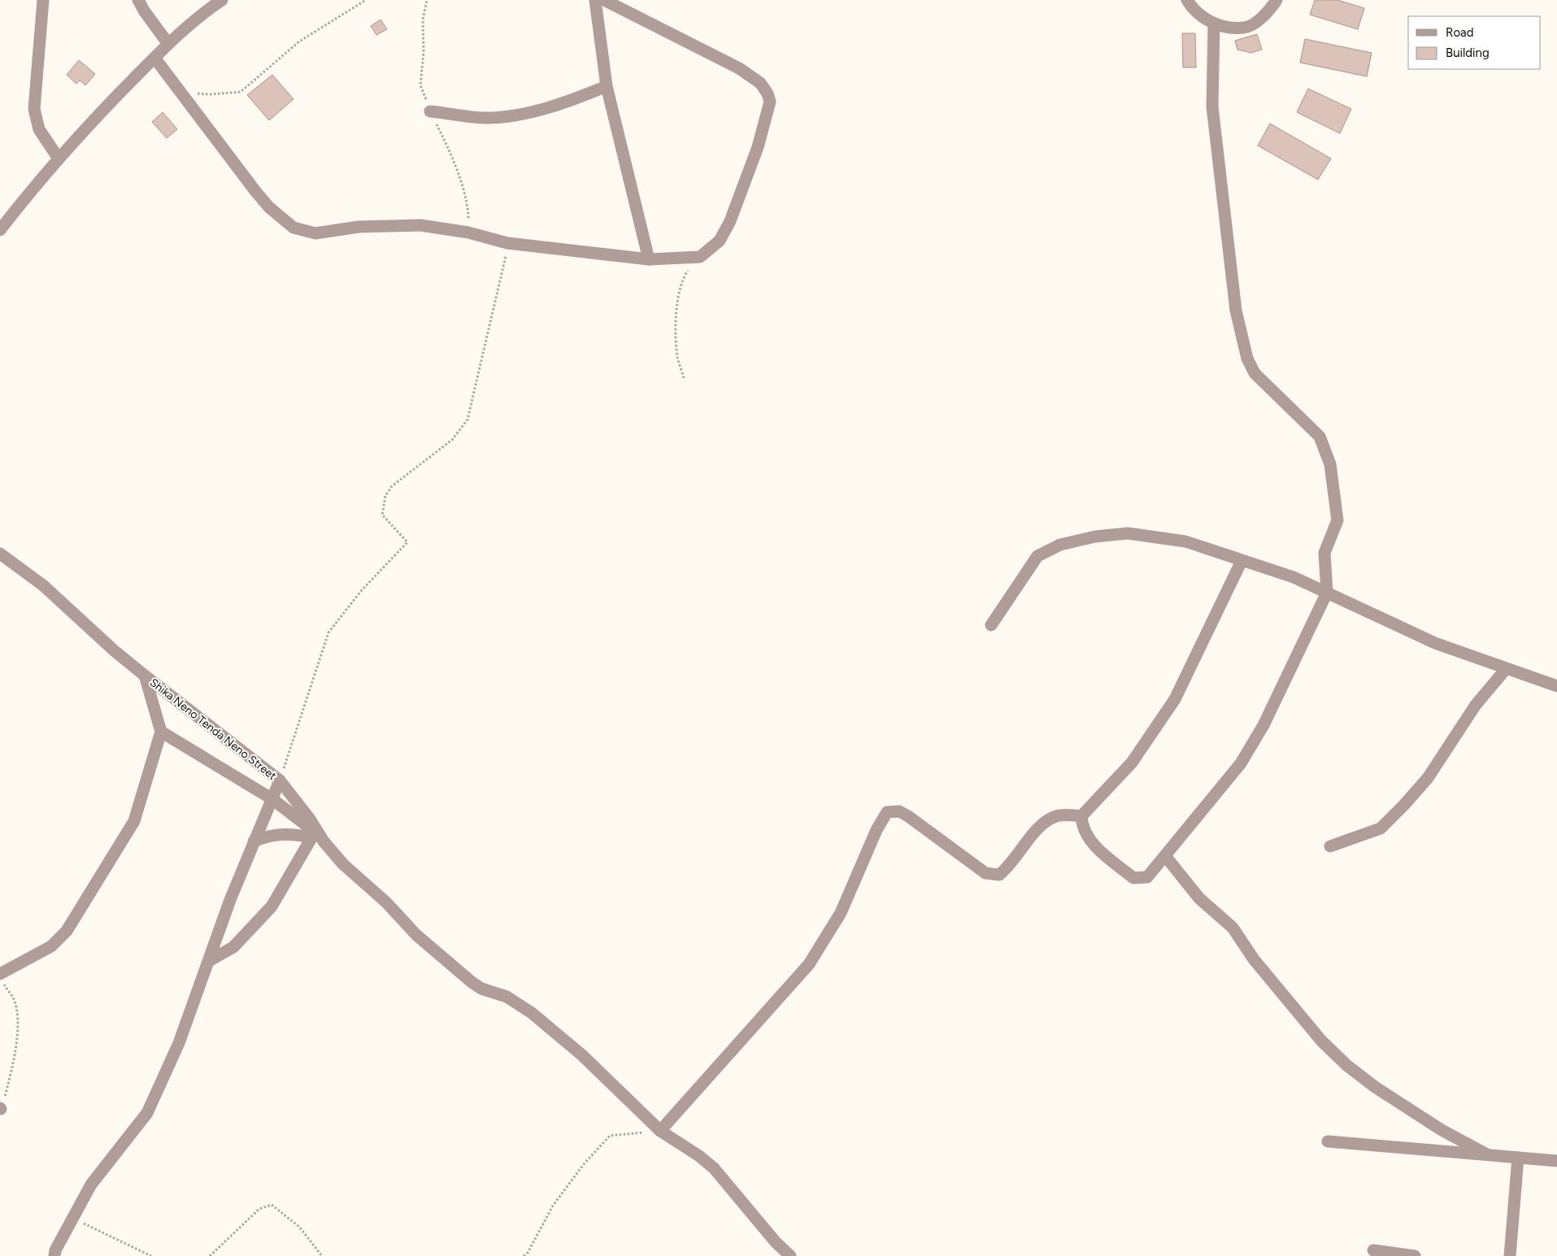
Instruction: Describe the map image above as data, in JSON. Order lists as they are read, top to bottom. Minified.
{"streets":{"street":["Shika Neno Tenda Neno Street"]},"legend":["Road","Building"]}
